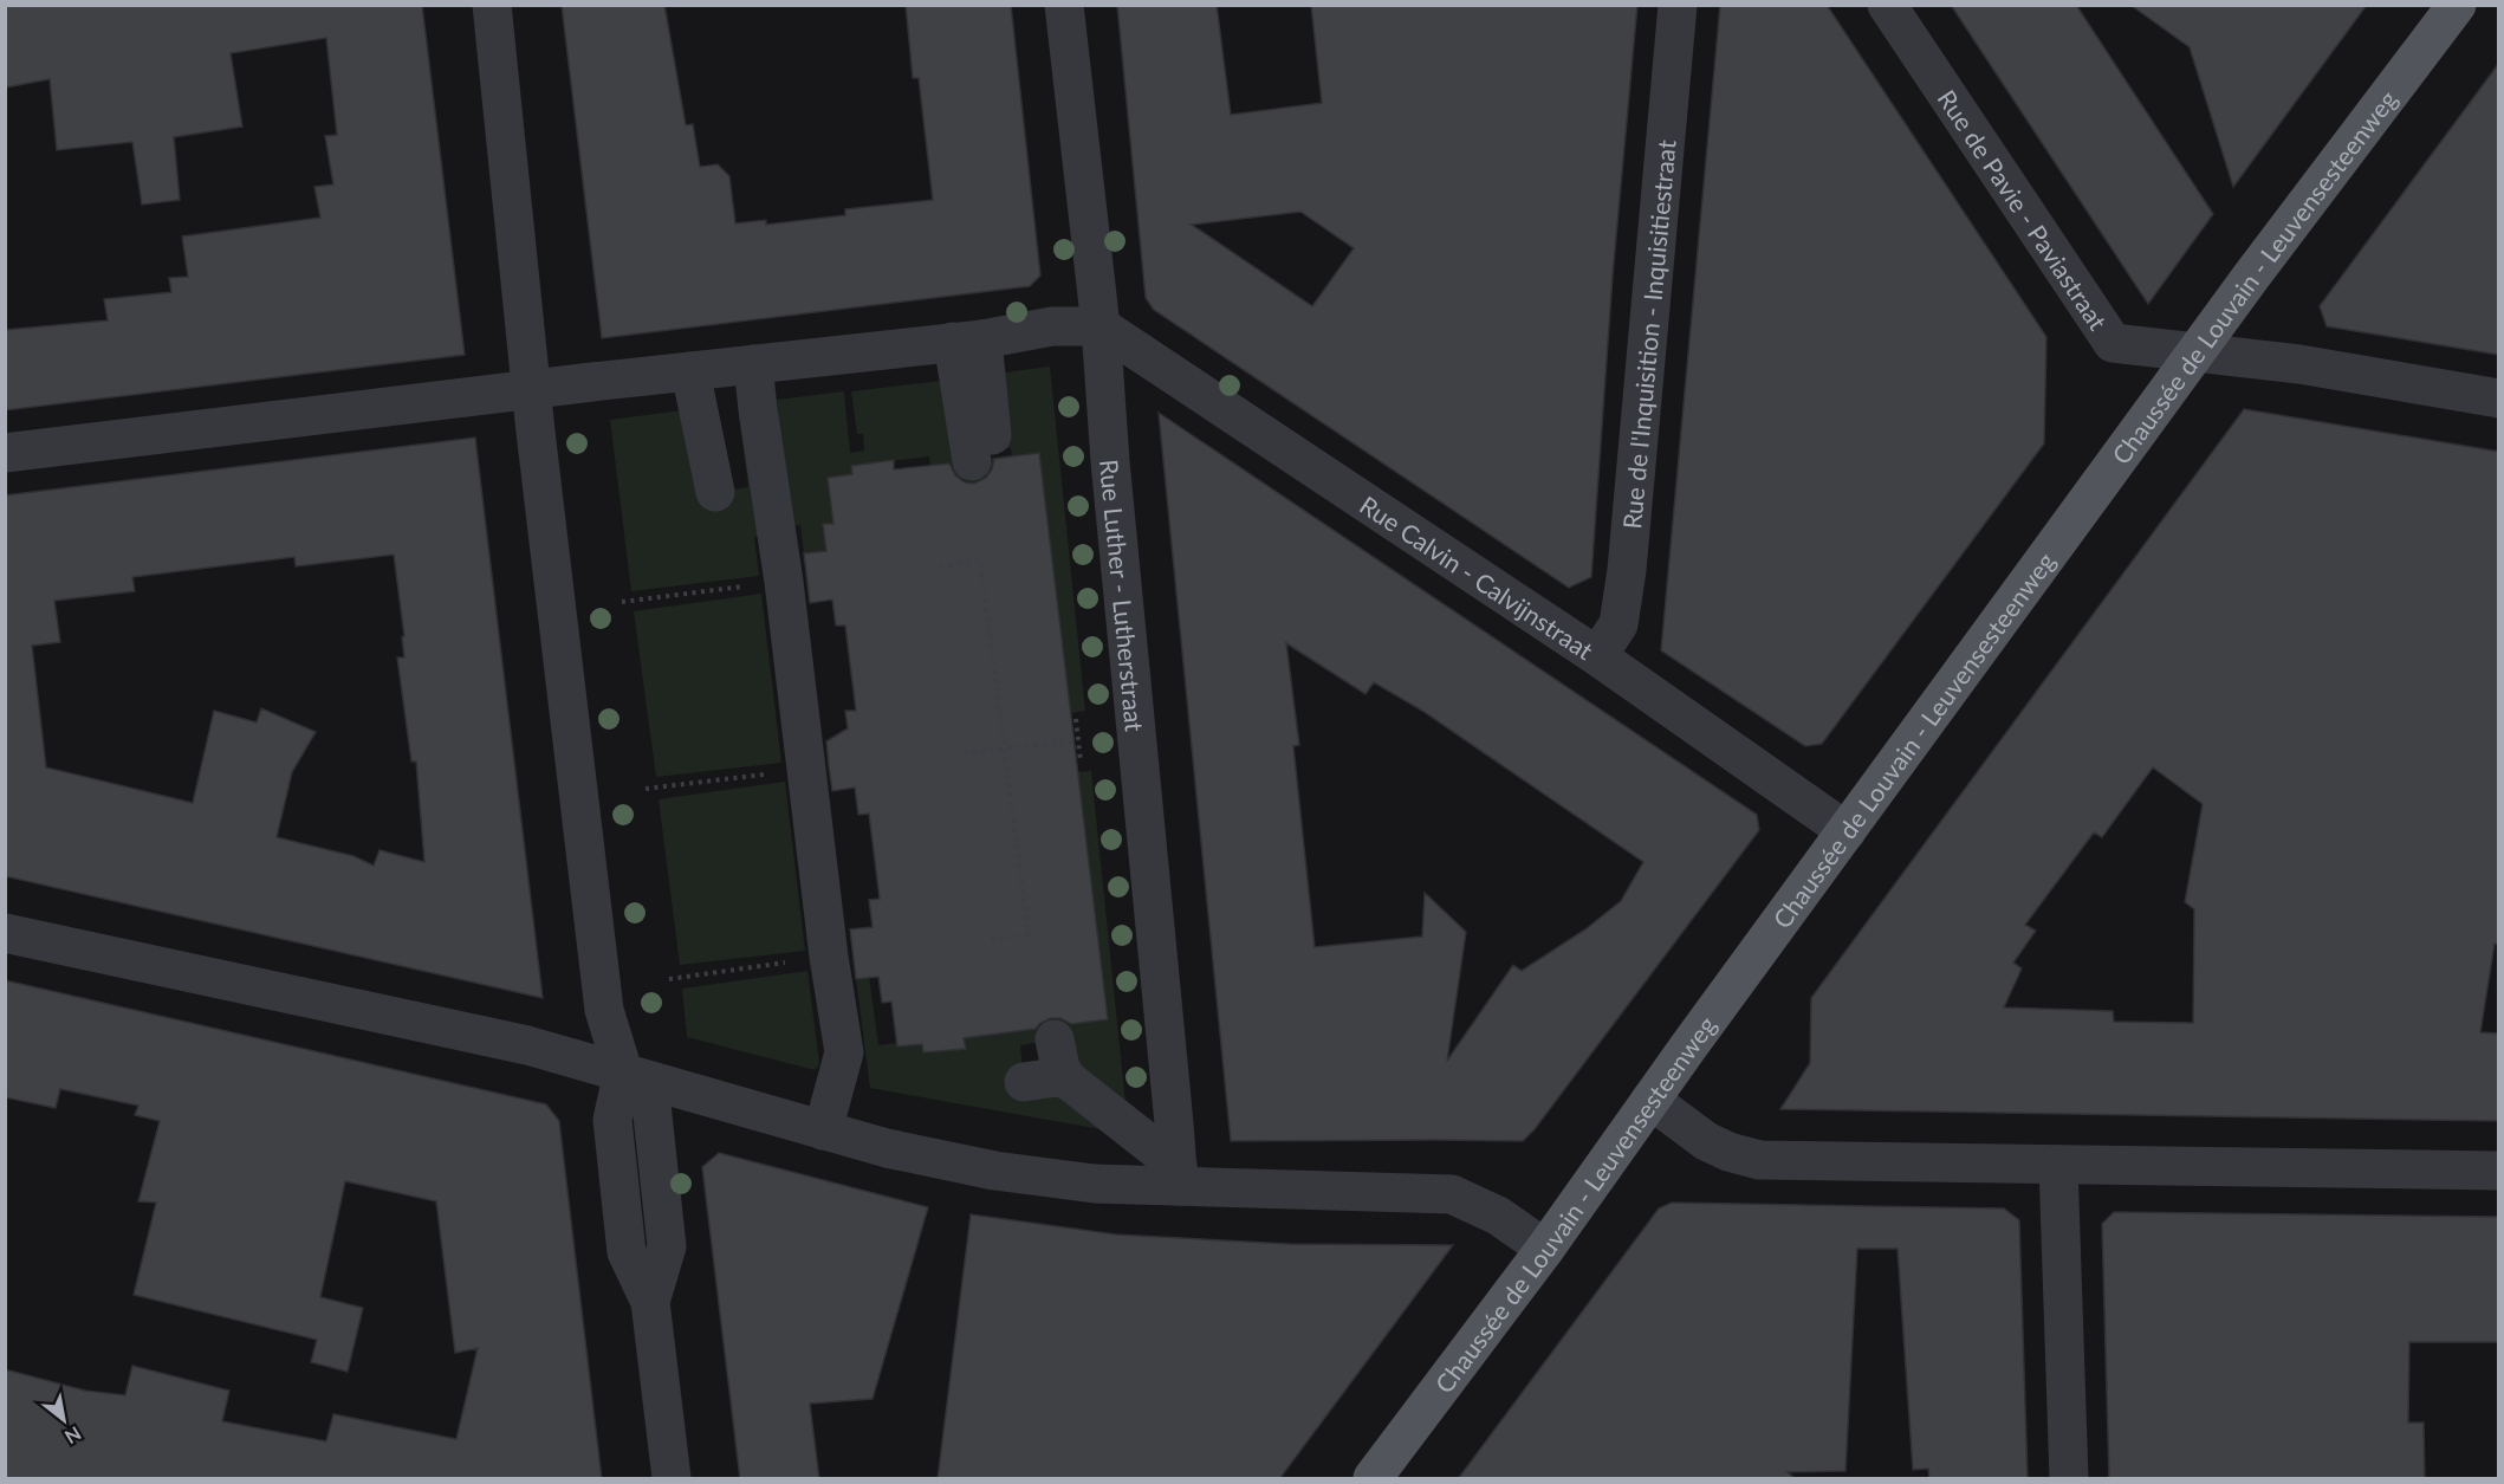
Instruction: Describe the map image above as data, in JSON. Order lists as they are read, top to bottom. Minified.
{"streets":{"main road":["Chaussée de Louvain - Leuvensesteenweg"],"street":["Rue de Pavie - Paviastraat","Rue de l'Inquisition - Inquisitiestraat","Rue Calvin - Calvijnstraat","Rue Luther - Lutherstraat"]},"crossings":[["Rue de Pavie - Paviastraat","Chaussée de Louvain - Leuvensesteenweg"],["Chaussée de Louvain - Leuvensesteenweg","Rue Calvin - Calvijnstraat"],["Rue de l'Inquisition - Inquisitiestraat","Rue Calvin - Calvijnstraat"],["Rue Calvin - Calvijnstraat","Rue Luther - Lutherstraat"]],"north":"bottom right"}
